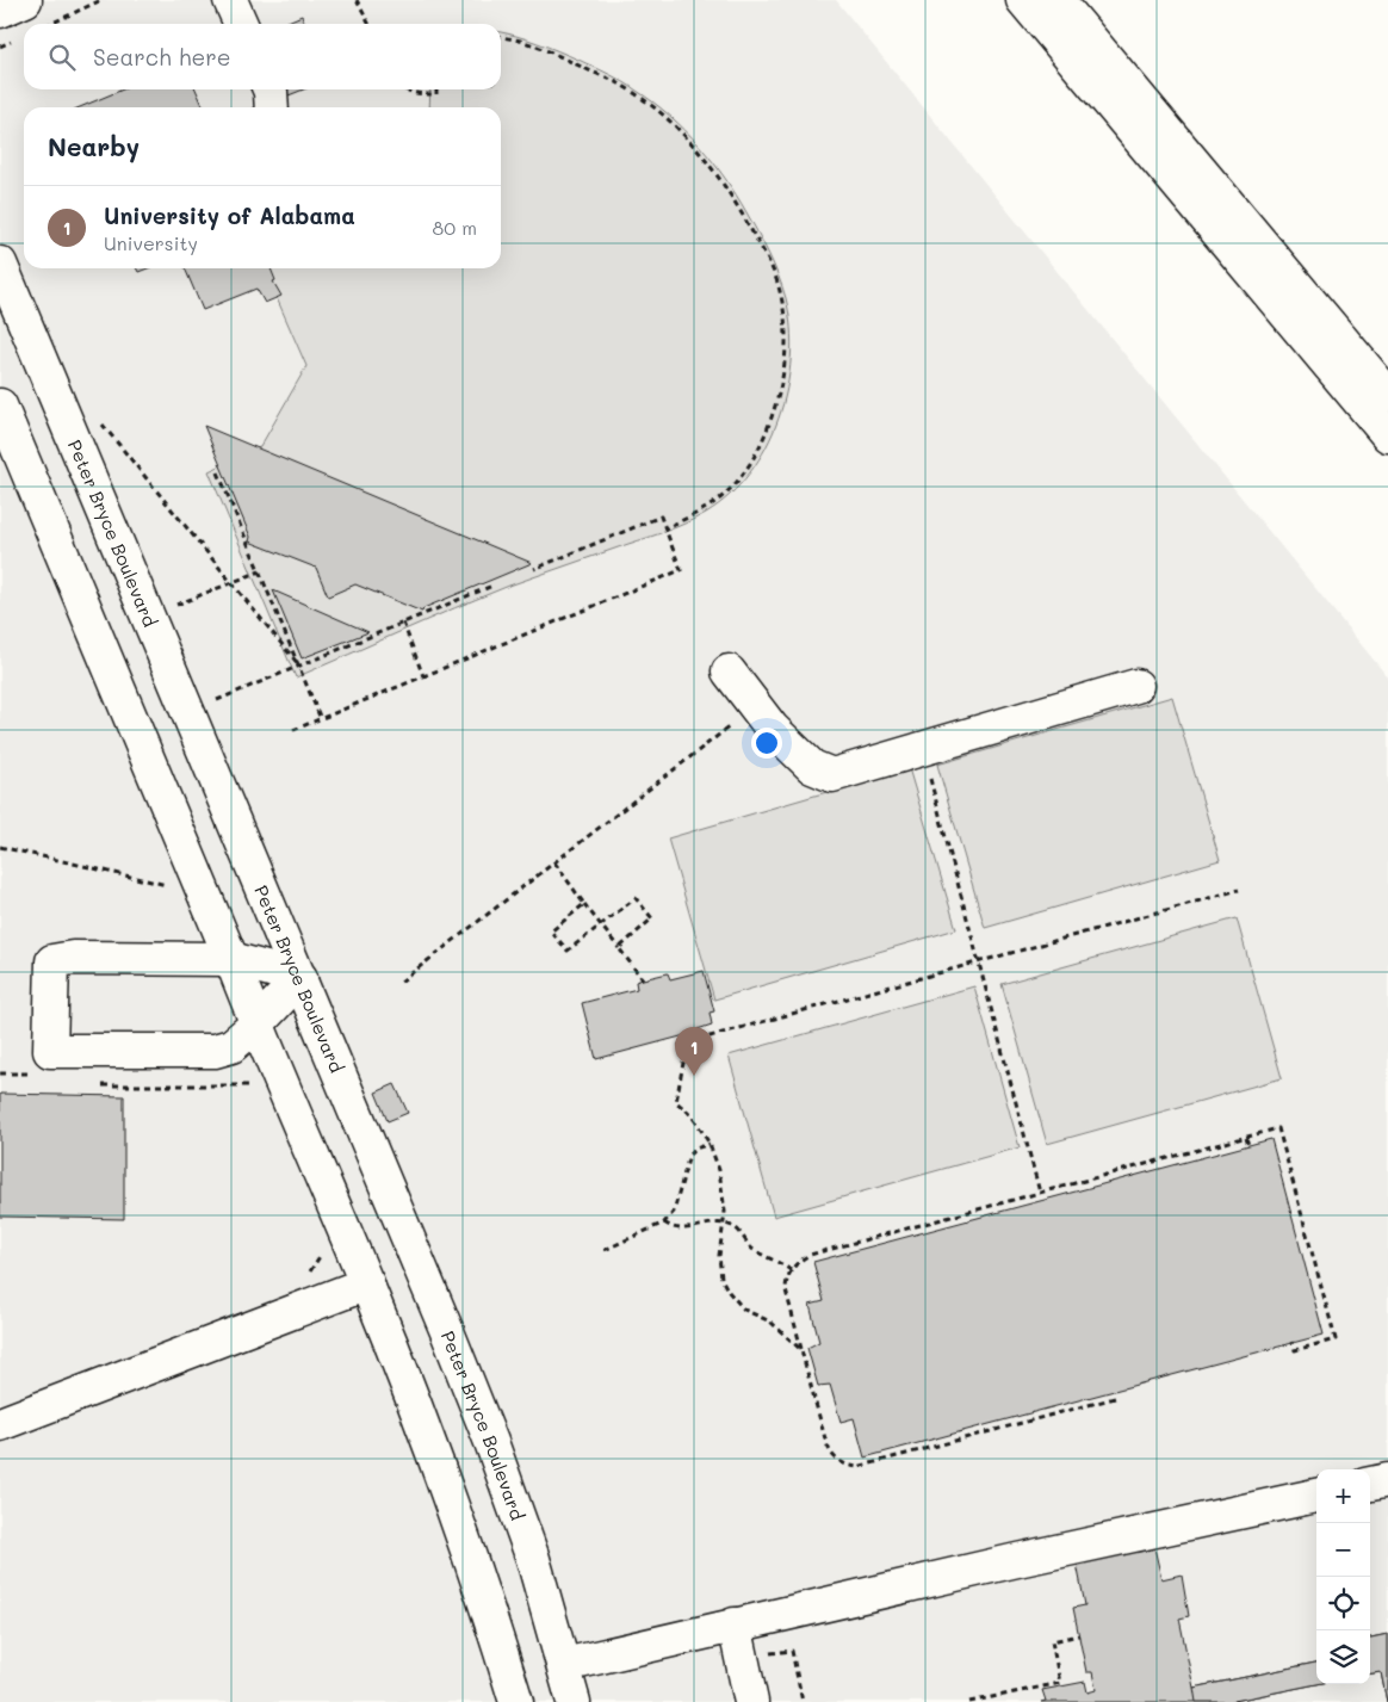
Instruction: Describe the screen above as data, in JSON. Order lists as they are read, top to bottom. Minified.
{"streets":{"main road":["Peter Bryce Boulevard"]},"page":{"search":"Search here","heading":"Nearby","list":[{"mark":"1","name":"University of Alabama","note":"University","value":"80 m"}],"pins":"1","map_buttons":["+","−"]}}
